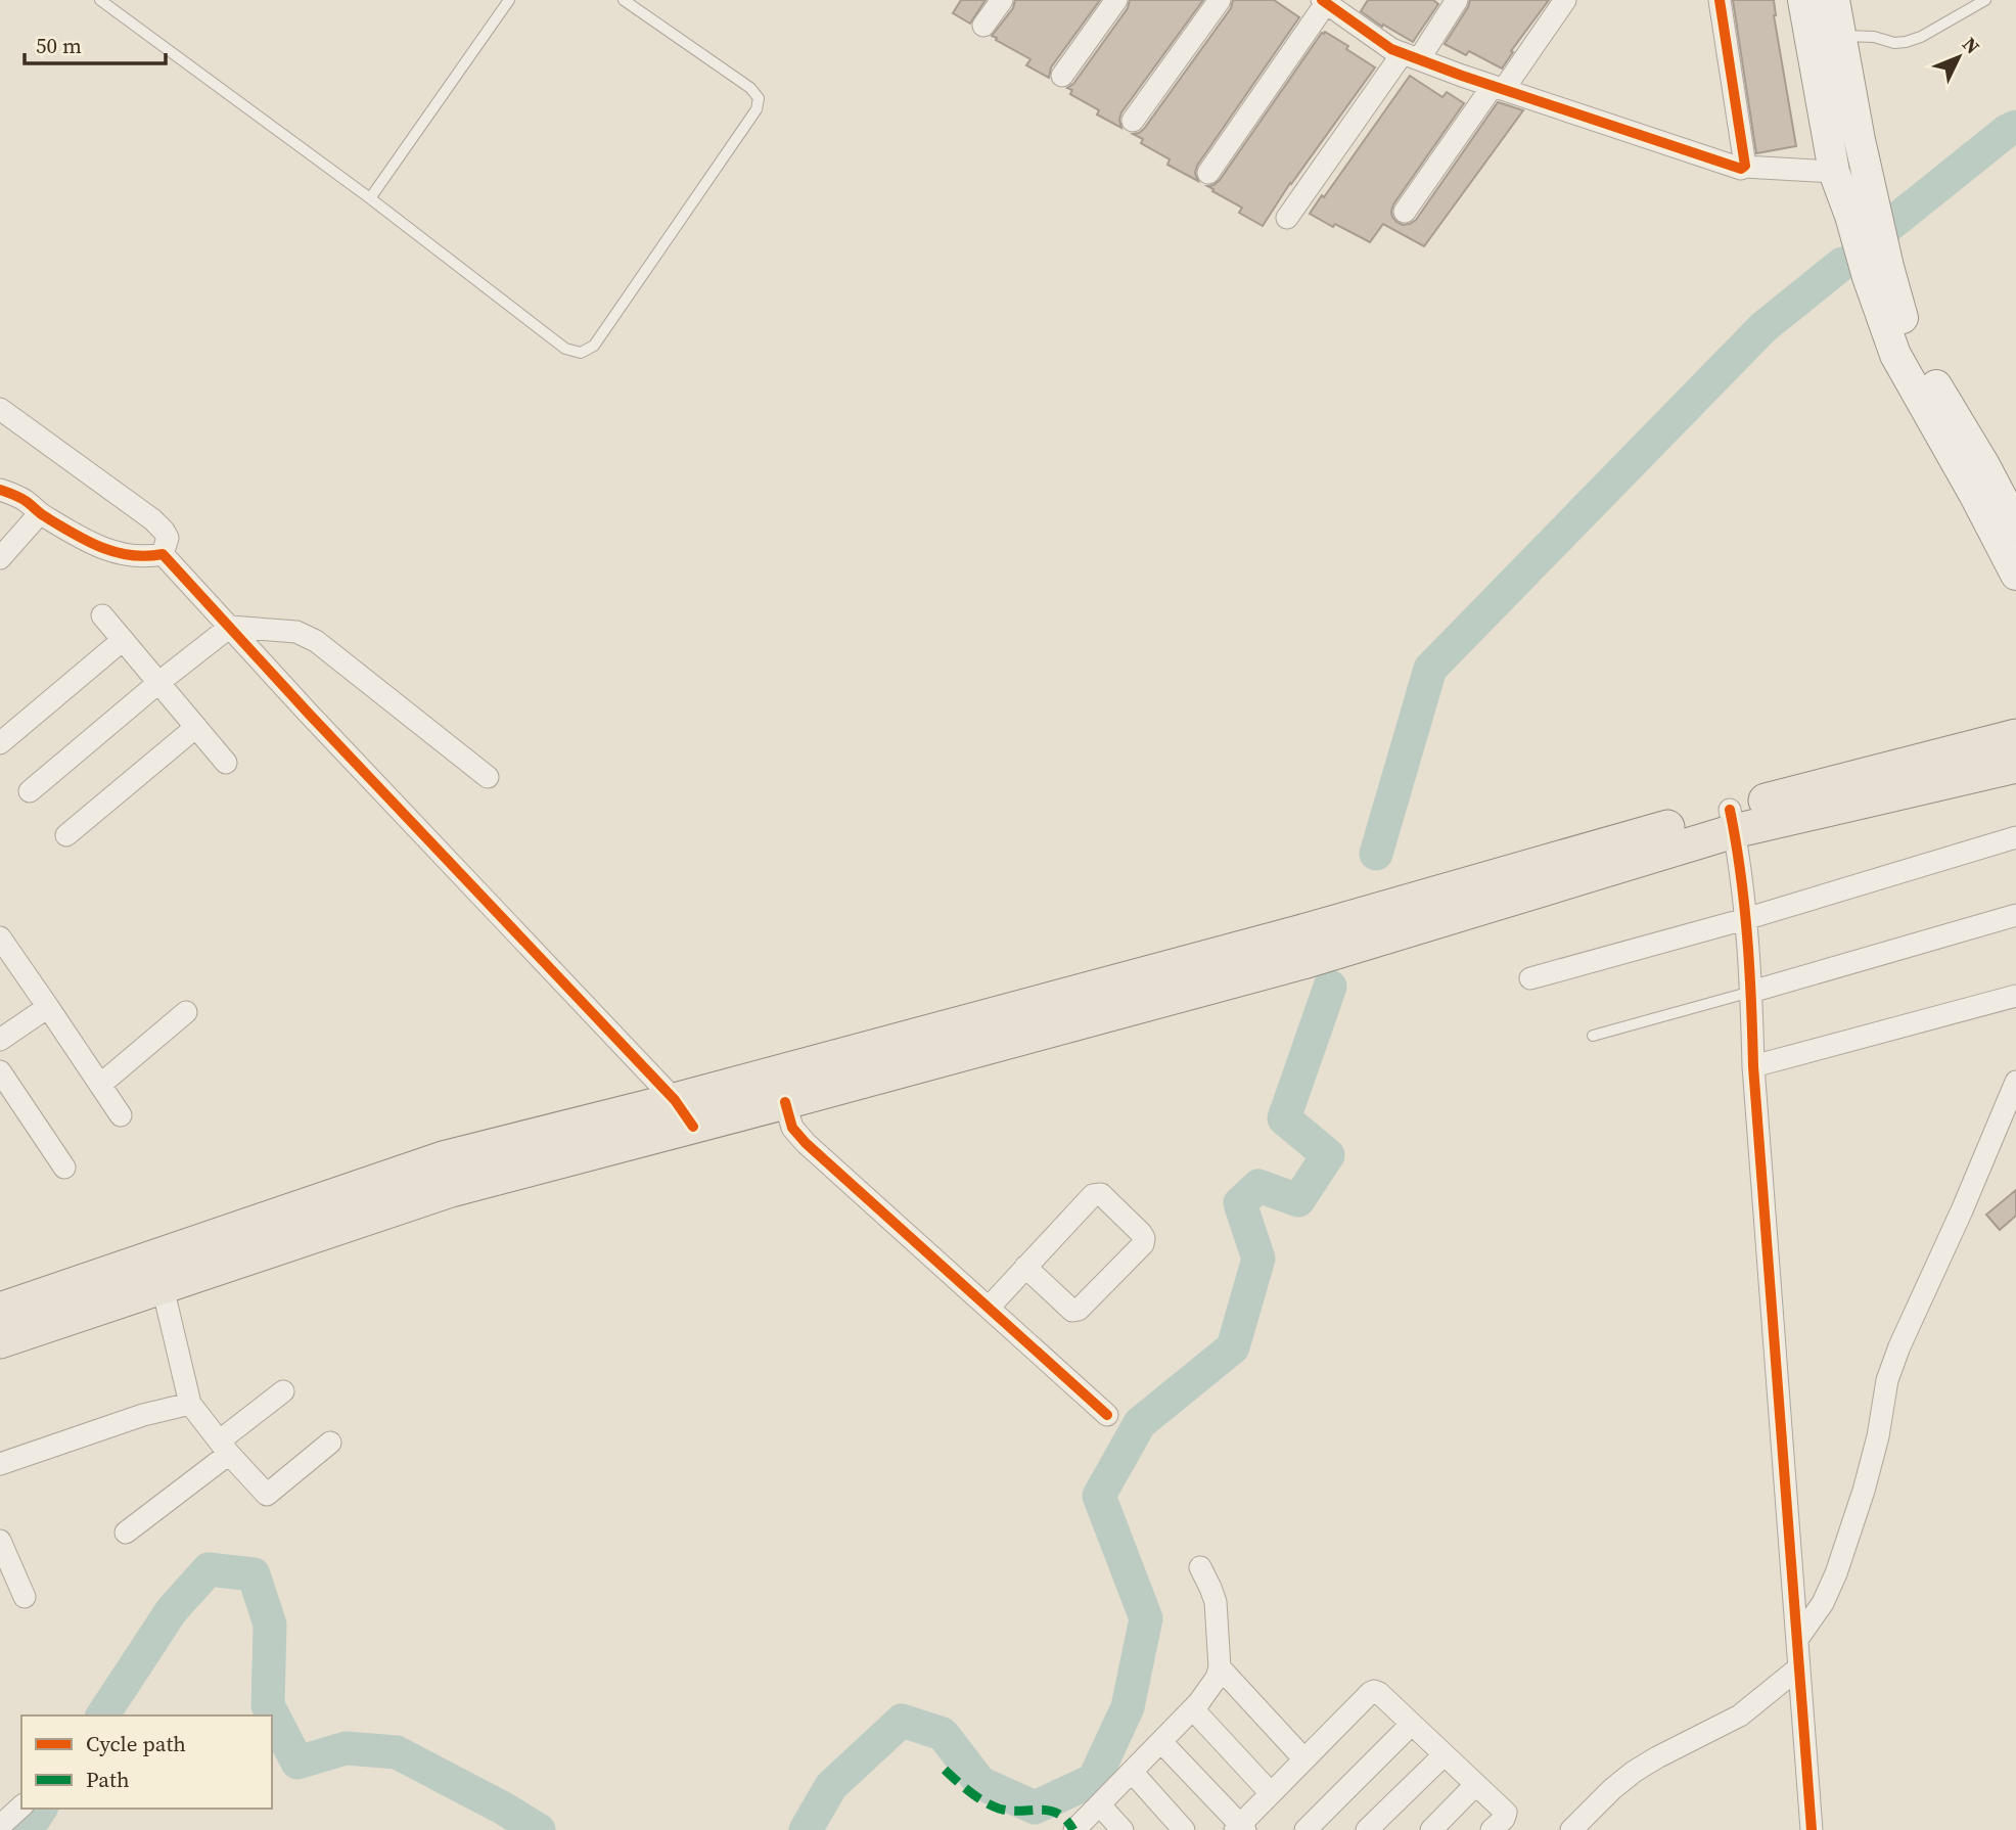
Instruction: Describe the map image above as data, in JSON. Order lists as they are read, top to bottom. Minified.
{"legend":["Cycle path","Path"],"scale_bar":"50 m","north":"top right"}
